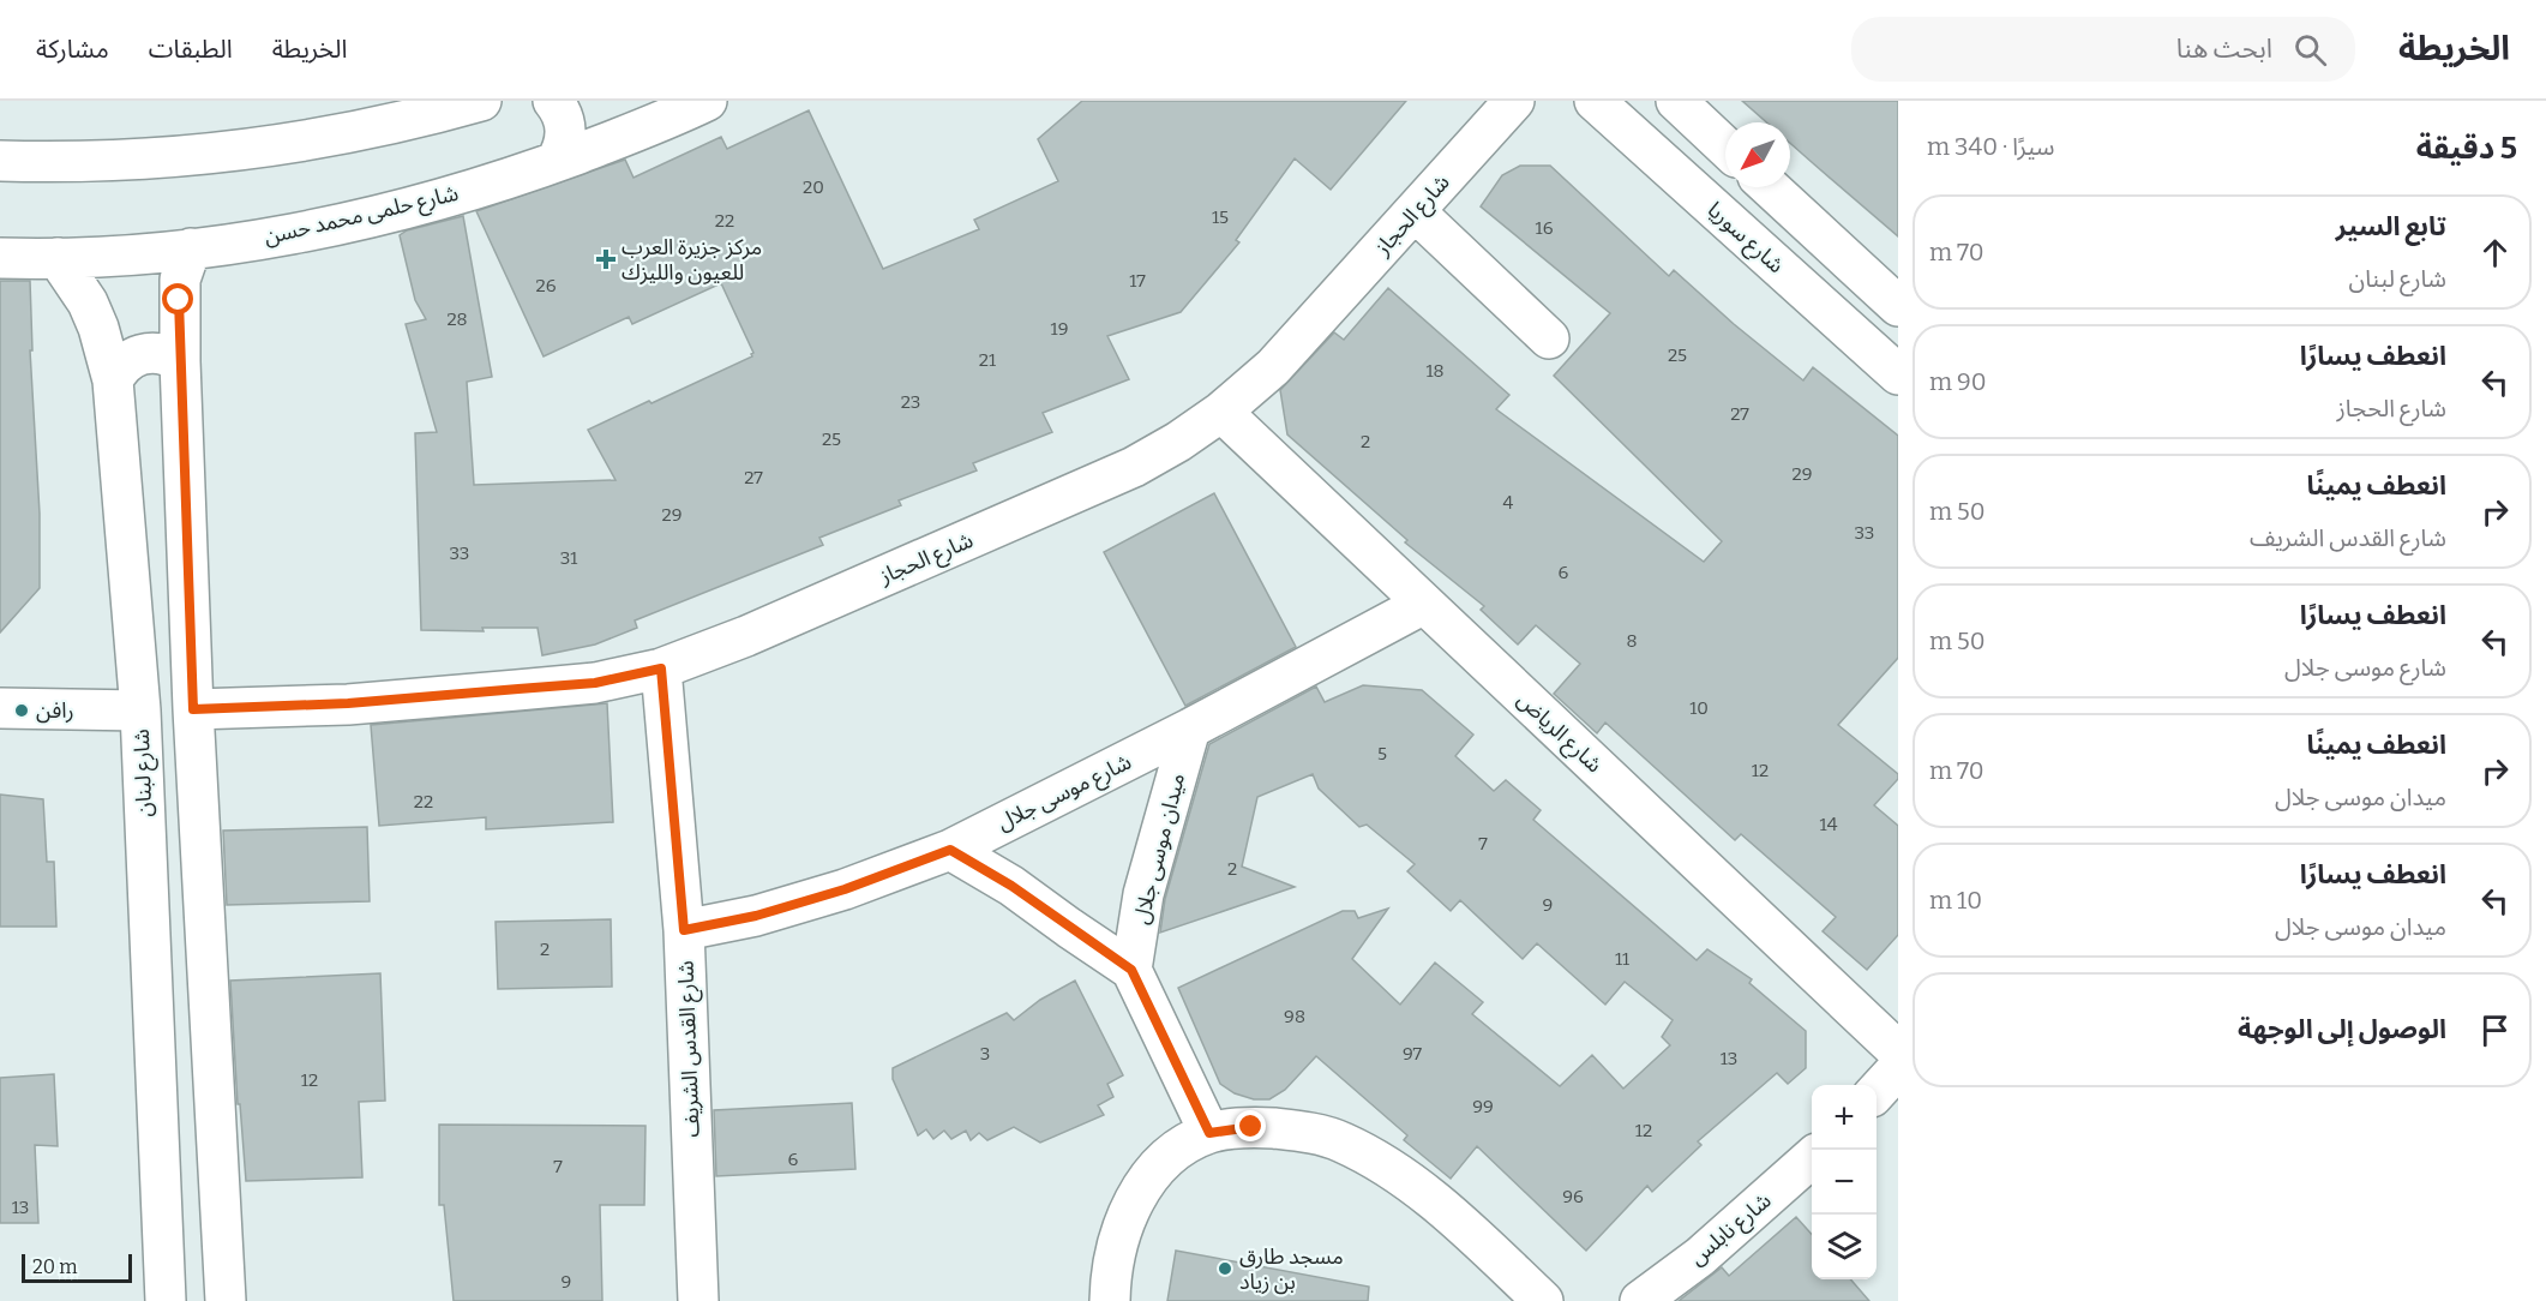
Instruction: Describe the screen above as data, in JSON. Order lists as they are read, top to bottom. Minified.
{"streets":{"street":["شارع حلمى محمد حسن","شارع الحجاز","شارع سوريا","شارع الرياض","شارع لبنان","شارع موسى جلال","ميدان موسى جلال","شارع القدس الشريف","شارع نابلس"]},"crossings":[["شارع حلمى محمد حسن","شارع لبنان"],["شارع الحجاز","شارع الرياض"],["شارع الحجاز","شارع القدس الشريف"],["شارع الرياض","شارع موسى جلال"],["شارع موسى جلال","ميدان موسى جلال"],["شارع موسى جلال","شارع القدس الشريف"]],"places":{"health":["مركز جزيرة العرب للعيون والليزك"],"other":["رافن","مسجد طارق بن زياد"]},"house_numbers":["20","15","22","16","17","26","28","19","25","21","18","23","27","25","2","29","27","4","29","33","33","31","6","8","10","5","12","22","14","7","2","9","2","11","98","3","97","13","12","99","12","6","7","96","13","9"],"scale_bar":"20 m","north":"bottom left","page":{"header":"الخريطة","search":"ابحث هنا","nav":["الخريطة","الطبقات","مشاركة"],"heading":["5 دقيقة","سيرًا · 340 m"],"list":[["تابع السير","شارع لبنان","70 m"],["انعطف يسارًا","شارع الحجاز","90 m"],["انعطف يمينًا","شارع القدس الشريف","50 m"],["انعطف يسارًا","شارع موسى جلال","50 m"],["انعطف يمينًا","ميدان موسى جلال","70 m"],["انعطف يسارًا","ميدان موسى جلال","10 m"],"الوصول إلى الوجهة"],"map_buttons":["+","−"],"scale":"20 m"}}
